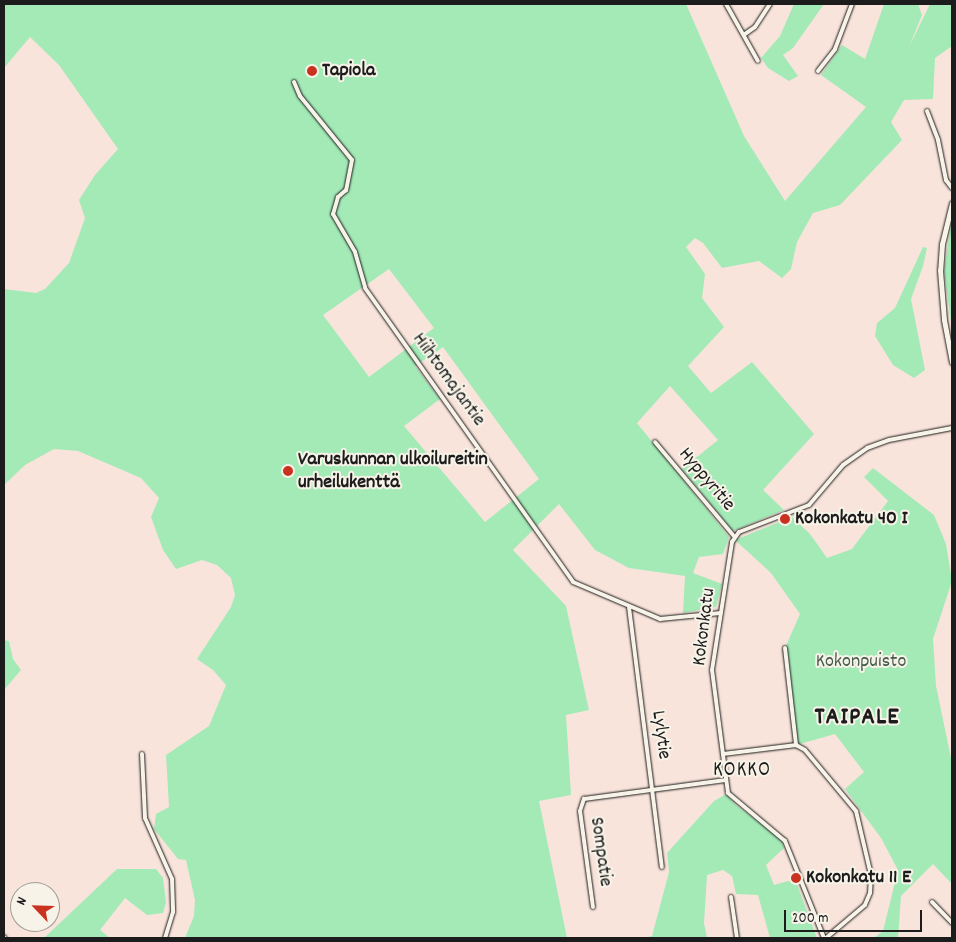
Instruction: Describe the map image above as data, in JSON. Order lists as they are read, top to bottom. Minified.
{"streets":{"street":["Hiihtomajantie","Hyppyritie","Kokonkatu","Lylytie","Sompatie"]},"crossings":[["Hiihtomajantie","Kokonkatu"],["Hiihtomajantie","Lylytie"],["Hyppyritie","Kokonkatu"],["Lylytie","Sompatie"]],"districts":["TAIPALE","KOKKO"],"parks":["Kokonpuisto"],"places":["Tapiola","Varuskunnan ulkoilureitin urheilukenttä","Kokonkatu 40 I","Kokonkatu 11 E"],"scale_bar":"200 m","north":"top left"}
